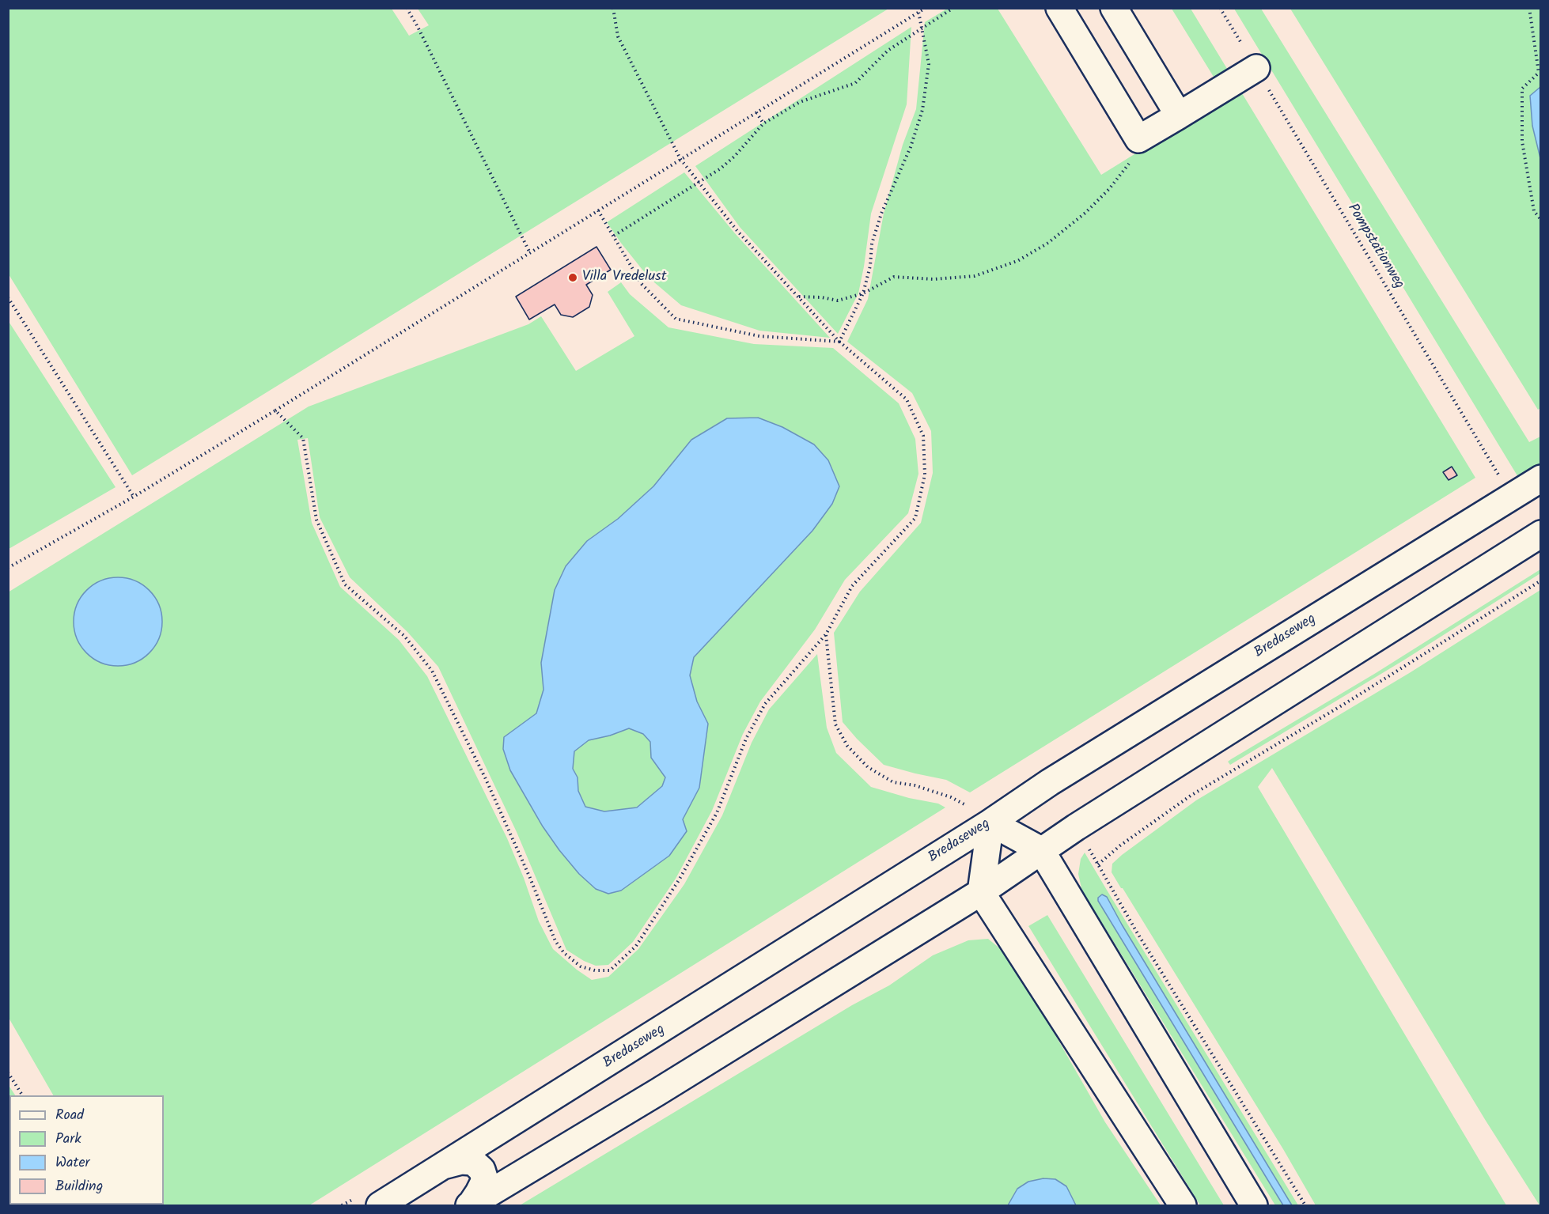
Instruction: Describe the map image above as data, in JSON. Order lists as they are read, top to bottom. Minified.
{"streets":{"main road":["Bredaseweg"],"path":["Pompstationweg"]},"crossings":[["Pompstationweg","Bredaseweg"]],"places":["Villa Vredelust"],"legend":["Road","Park","Water","Building"]}
